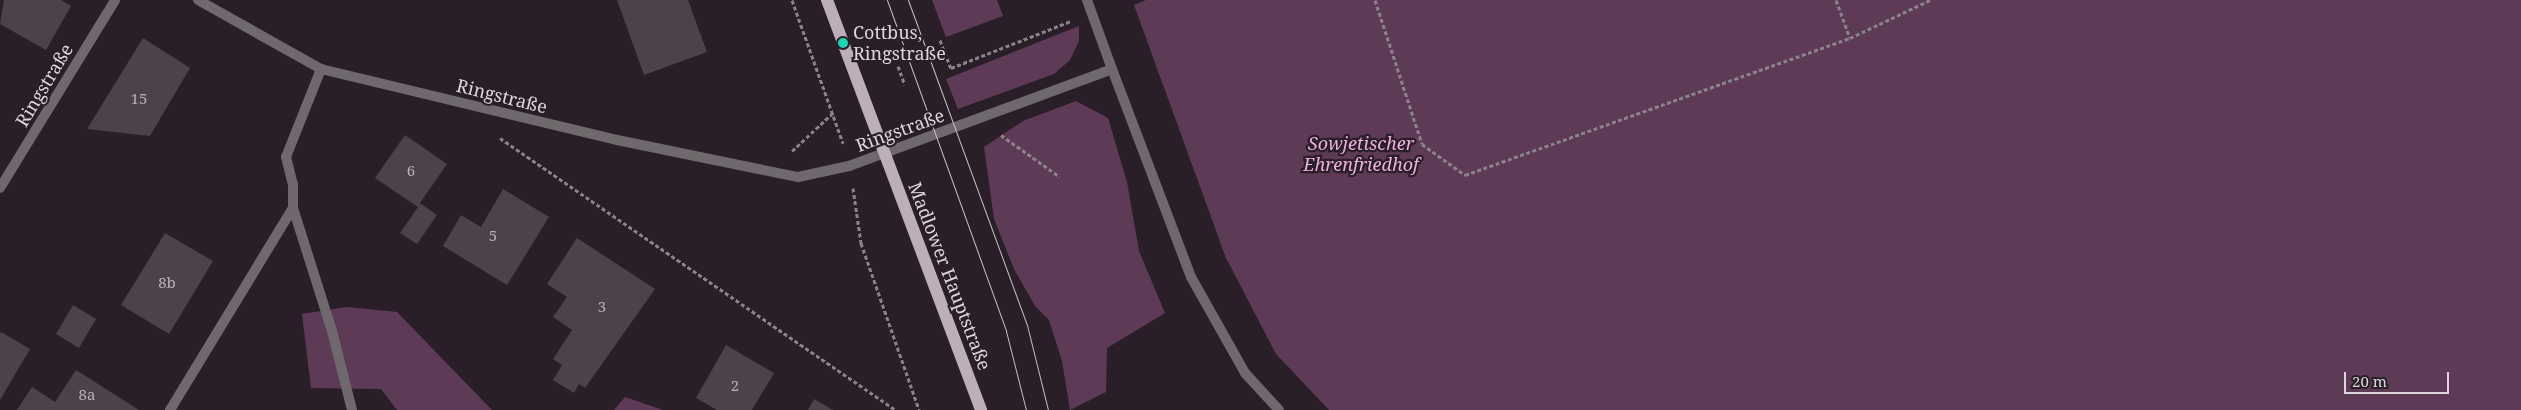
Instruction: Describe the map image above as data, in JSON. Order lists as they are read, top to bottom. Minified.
{"streets":{"main road":["Madlower Hauptstraße"],"street":["Ringstraße"]},"crossings":[["Ringstraße","Madlower Hauptstraße"]],"parks":["Sowjetischer Ehrenfriedhof"],"places":["Cottbus, Ringstraße"],"house_numbers":["15","6","5","8b","3","2","8a"],"scale_bar":"20 m"}
